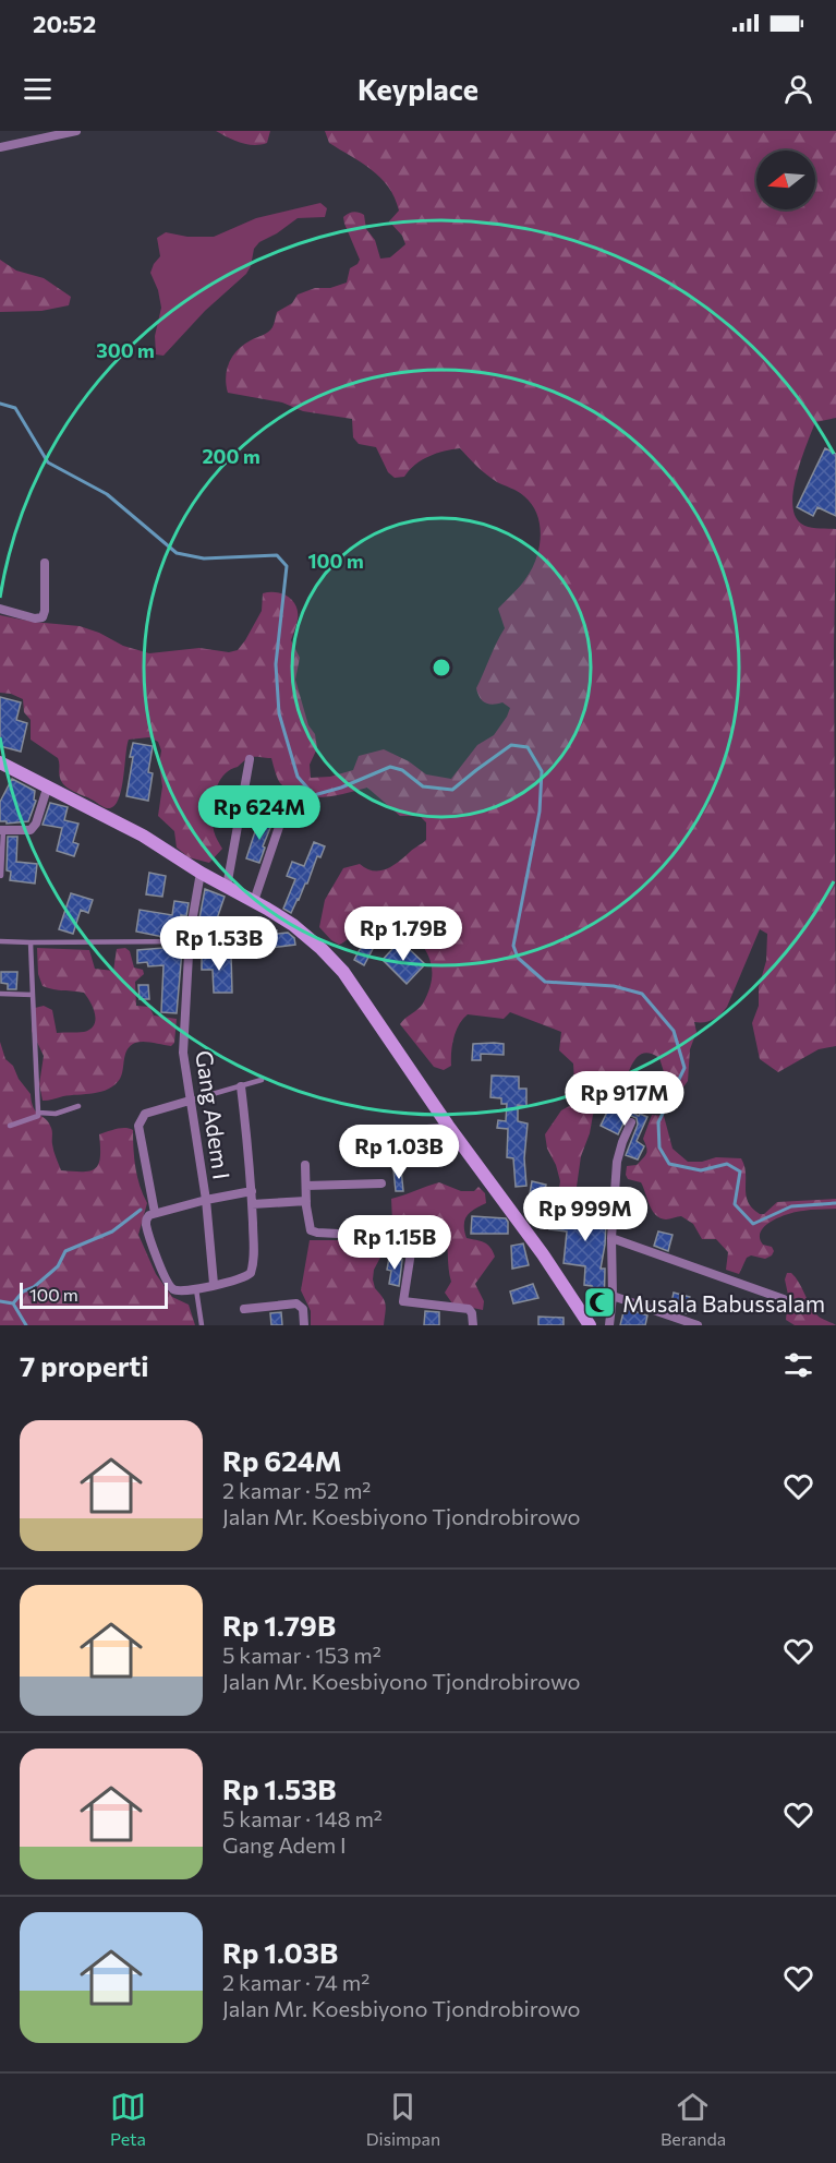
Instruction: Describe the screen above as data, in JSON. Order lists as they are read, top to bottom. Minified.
{"streets":{"street":["Gang Adem I"]},"places":{"mosque":["Musala Babussalam"]},"scale_bar":"100 m","north":"left","page":{"status":"20:52","header":"Keyplace","price":["Rp 624M","Rp 1.79B","Rp 1.53B","Rp 917M","Rp 1.03B","Rp 999M","Rp 1.15B"],"scale":"100 m","heading":"7 properti","list":[{"name":"Rp 624M","note":"2 kamar · 52 m² · Jalan Mr. Koesbiyono Tjondrobirowo"},{"name":"Rp 1.79B","note":"5 kamar · 153 m² · Jalan Mr. Koesbiyono Tjondrobirowo"},{"name":"Rp 1.53B","note":"5 kamar · 148 m² · Gang Adem I"},{"name":"Rp 1.03B","note":"2 kamar · 74 m² · Jalan Mr. Koesbiyono Tjondrobirowo"}],"tabs":["Peta","Disimpan","Beranda"]},"rings":["300 m","200 m","100 m"]}
